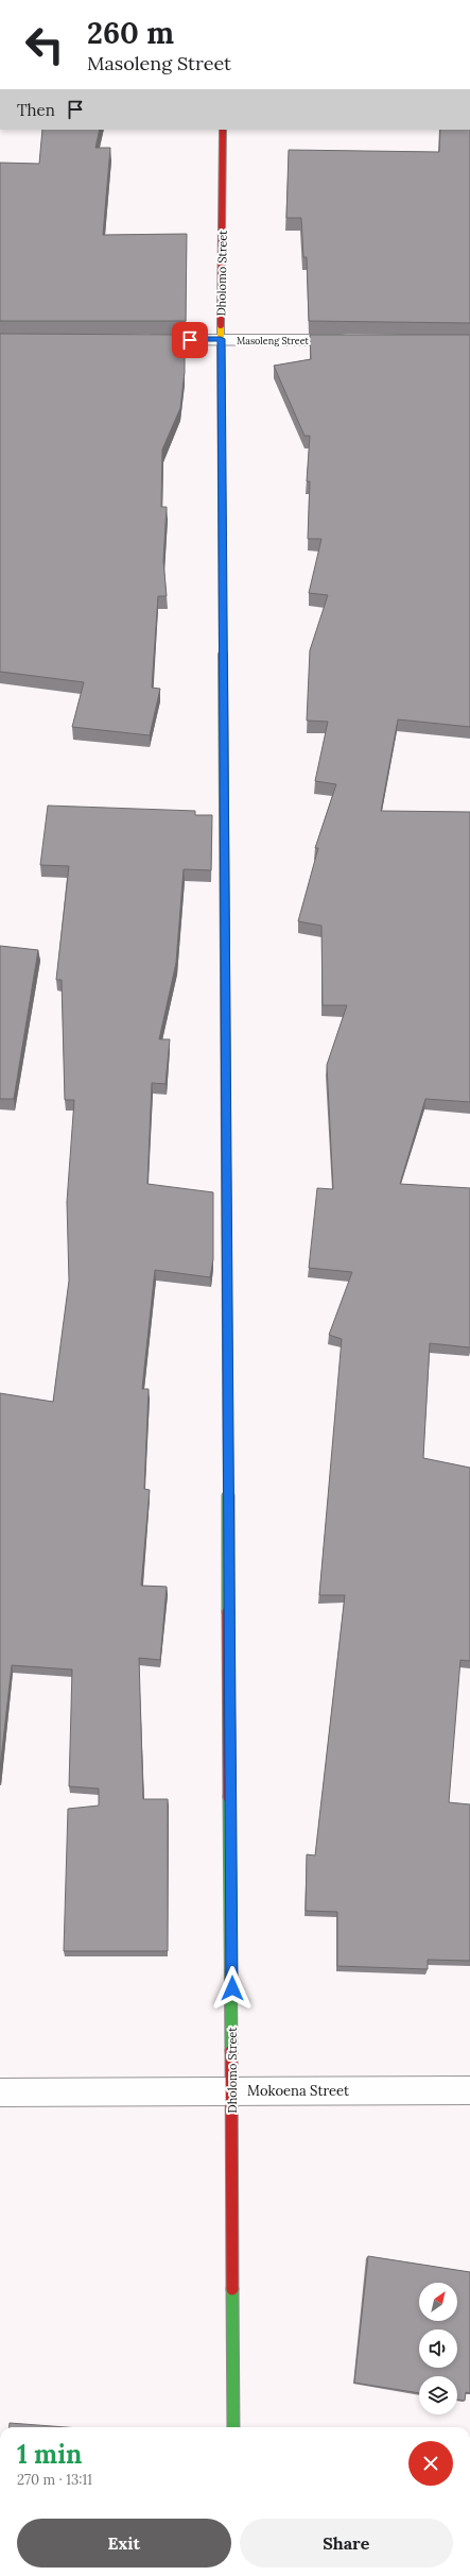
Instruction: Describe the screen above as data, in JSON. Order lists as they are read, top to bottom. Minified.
{"streets":{"street":["Dholomo Street","Masoleng Street","Mokoena Street"]},"crossings":[["Dholomo Street","Masoleng Street"],["Dholomo Street","Mokoena Street"]],"north":"top right","page":{"turn":["260 m","Masoleng Street"],"then":"Then","heading":["1 min","270 m · 13:11"],"buttons":["Exit","Share"]}}
